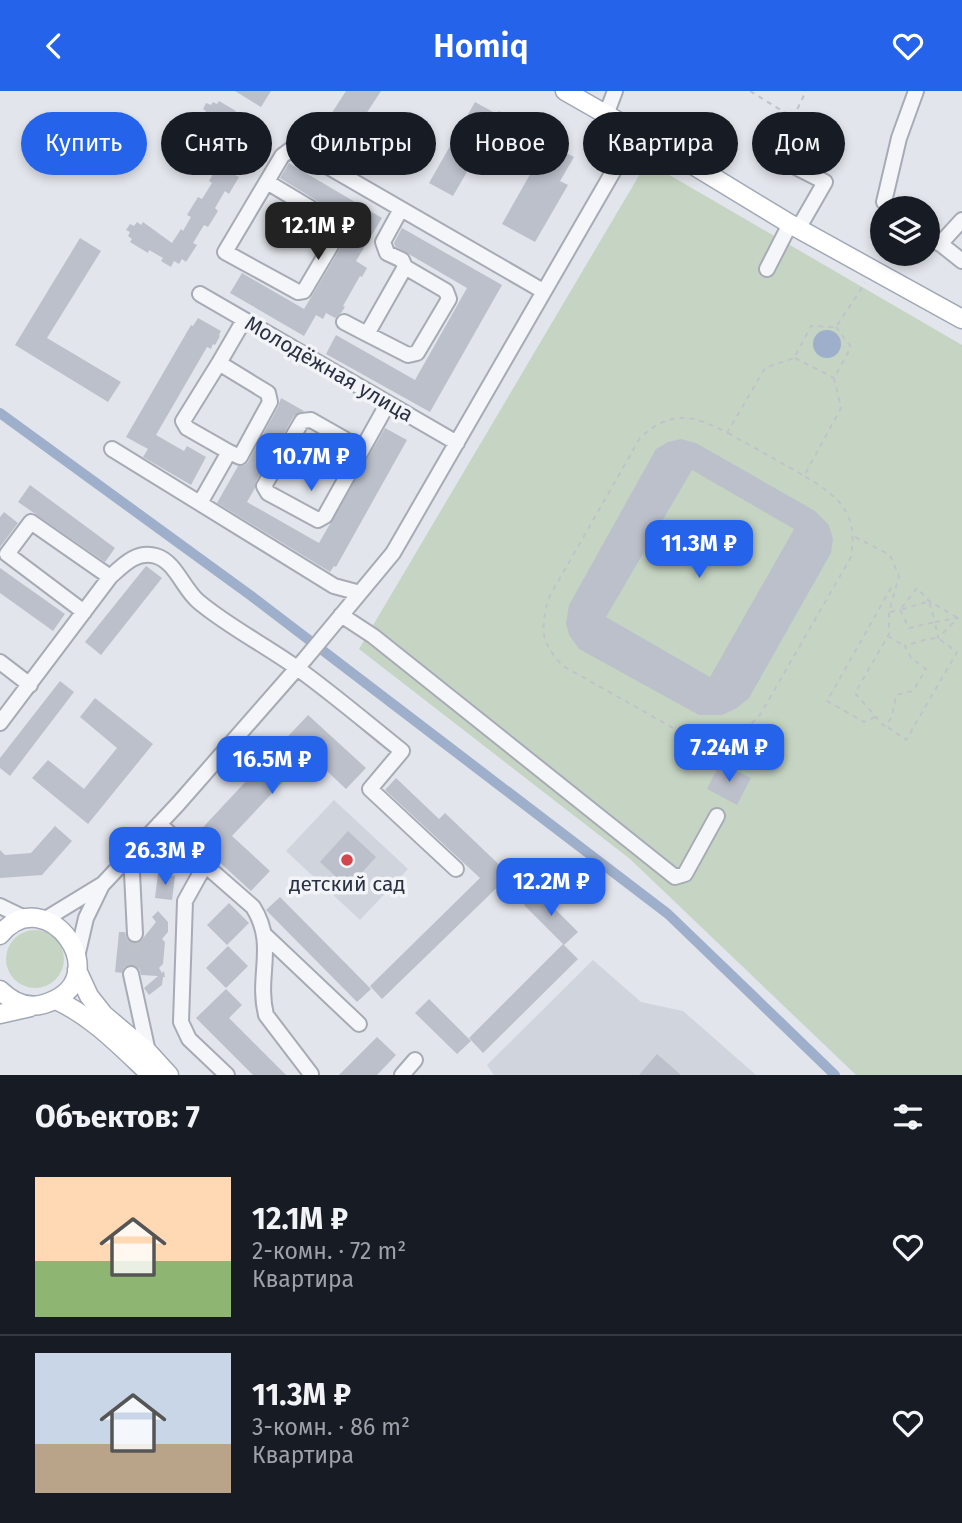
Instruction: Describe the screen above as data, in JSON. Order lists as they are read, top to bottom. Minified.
{"streets":{"street":["Молодёжная улица"]},"places":["детский сад"],"page":{"header":"Homiq","chip":["Купить","Снять","Фильтры","Новое","Квартира","Дом"],"price":["12.1M ₽","10.7M ₽","11.3M ₽","7.24M ₽","16.5M ₽","26.3M ₽","12.2M ₽"],"heading":"Объектов: 7","list":[{"name":"12.1M ₽","note":"2-комн. · 72 m² · Квартира"},{"name":"11.3M ₽","note":"3-комн. · 86 m² · Квартира"}]}}
